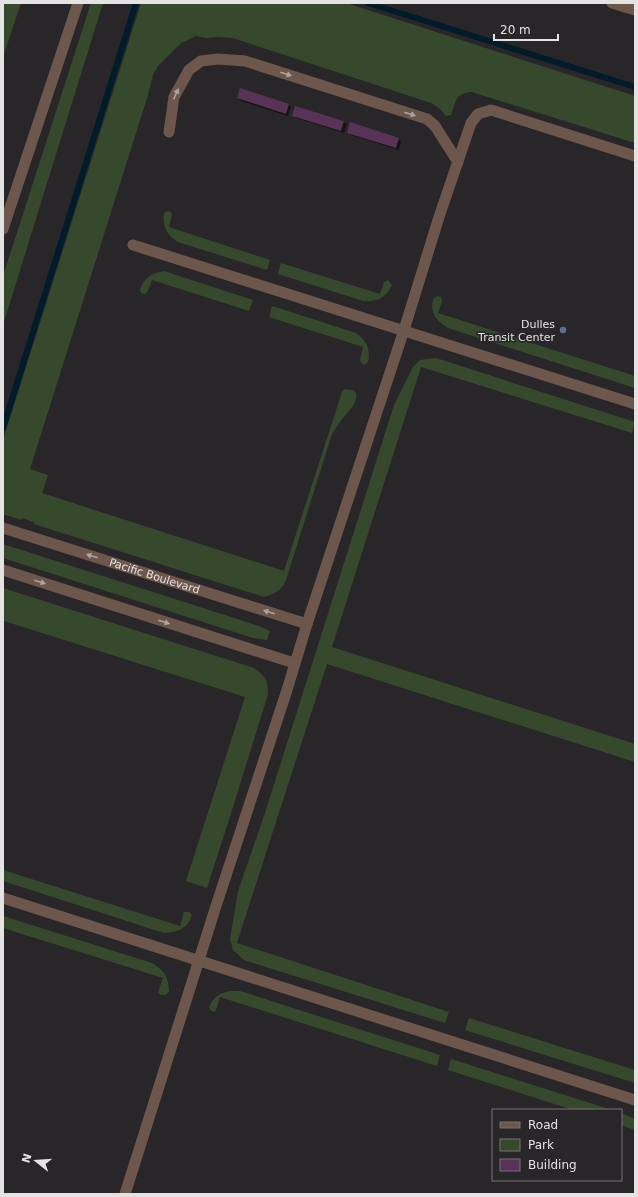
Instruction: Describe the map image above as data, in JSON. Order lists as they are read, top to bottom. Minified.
{"streets":{"street":["Pacific Boulevard"]},"places":["Dulles Transit Center"],"legend":["Road","Park","Building"],"scale_bar":"20 m","north":"left"}
